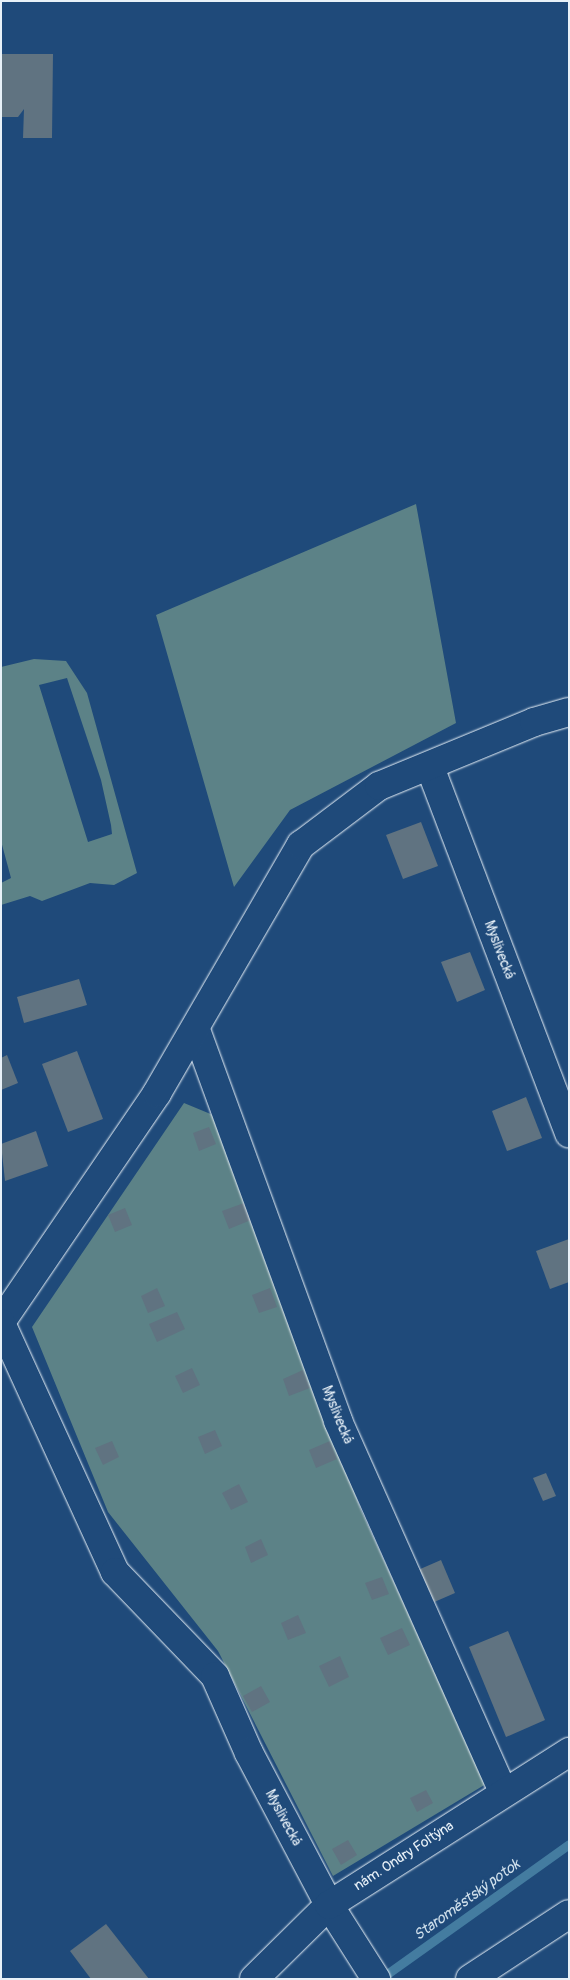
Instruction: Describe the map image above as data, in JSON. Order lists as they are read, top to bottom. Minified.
{"streets":{"street":["Myslivecká","nám. Ondry Foltýna"]},"crossings":[["Myslivecká","nám. Ondry Foltýna"]],"water":["Staroměstský potok"]}
